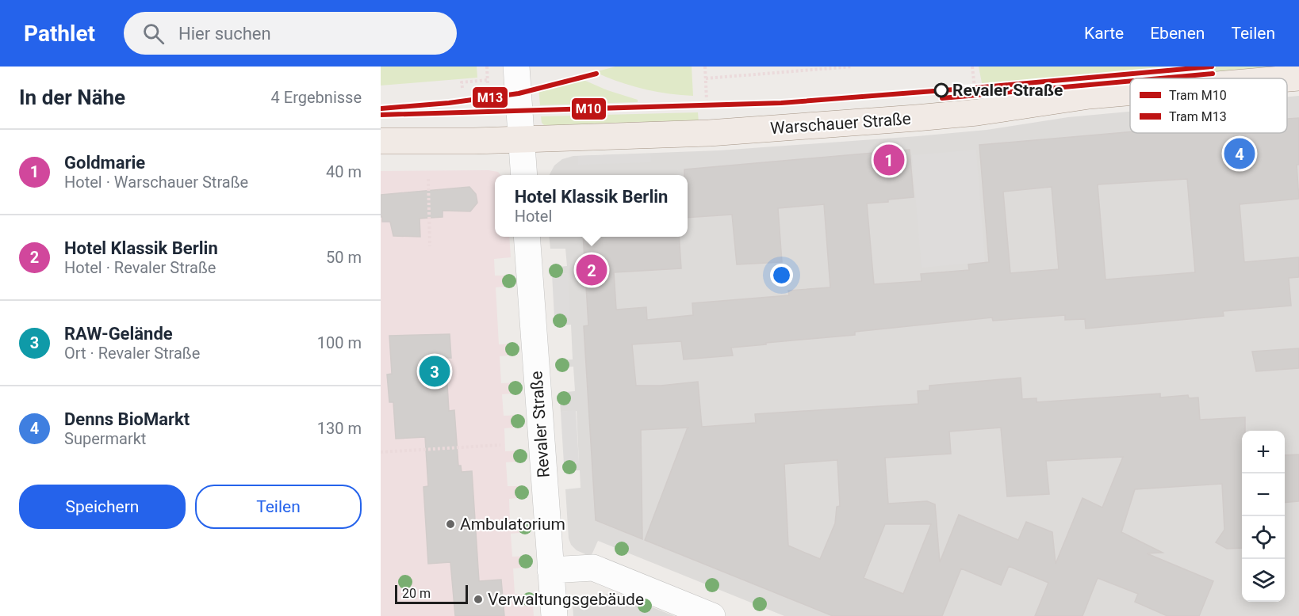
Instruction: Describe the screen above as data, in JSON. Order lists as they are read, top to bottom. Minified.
{"streets":{"main road":["Warschauer Straße"],"street":["Revaler Straße"]},"places":["Revaler Straße","Ambulatorium","Verwaltungsgebäude"],"lines":["tram line M10","tram line M13"],"legend":["Tram M10","Tram M13"],"scale_bar":"20 m","page":{"header":"Pathlet","search":"Hier suchen","nav":["Karte","Ebenen","Teilen"],"heading":["In der Nähe","4 Ergebnisse"],"list":[{"mark":"1","name":"Goldmarie","note":"Hotel · Warschauer Straße","value":"40 m"},{"mark":"2","name":"Hotel Klassik Berlin","note":"Hotel · Revaler Straße","value":"50 m"},{"mark":"3","name":"RAW-Gelände","note":"Ort · Revaler Straße","value":"100 m"},{"mark":"4","name":"Denns BioMarkt","note":"Supermarkt","value":"130 m"}],"pins":["4","1","2","3"],"popup":["Hotel Klassik Berlin","Hotel"],"map_buttons":["+","−"],"buttons":["Speichern","Teilen"],"scale":"20 m"}}
